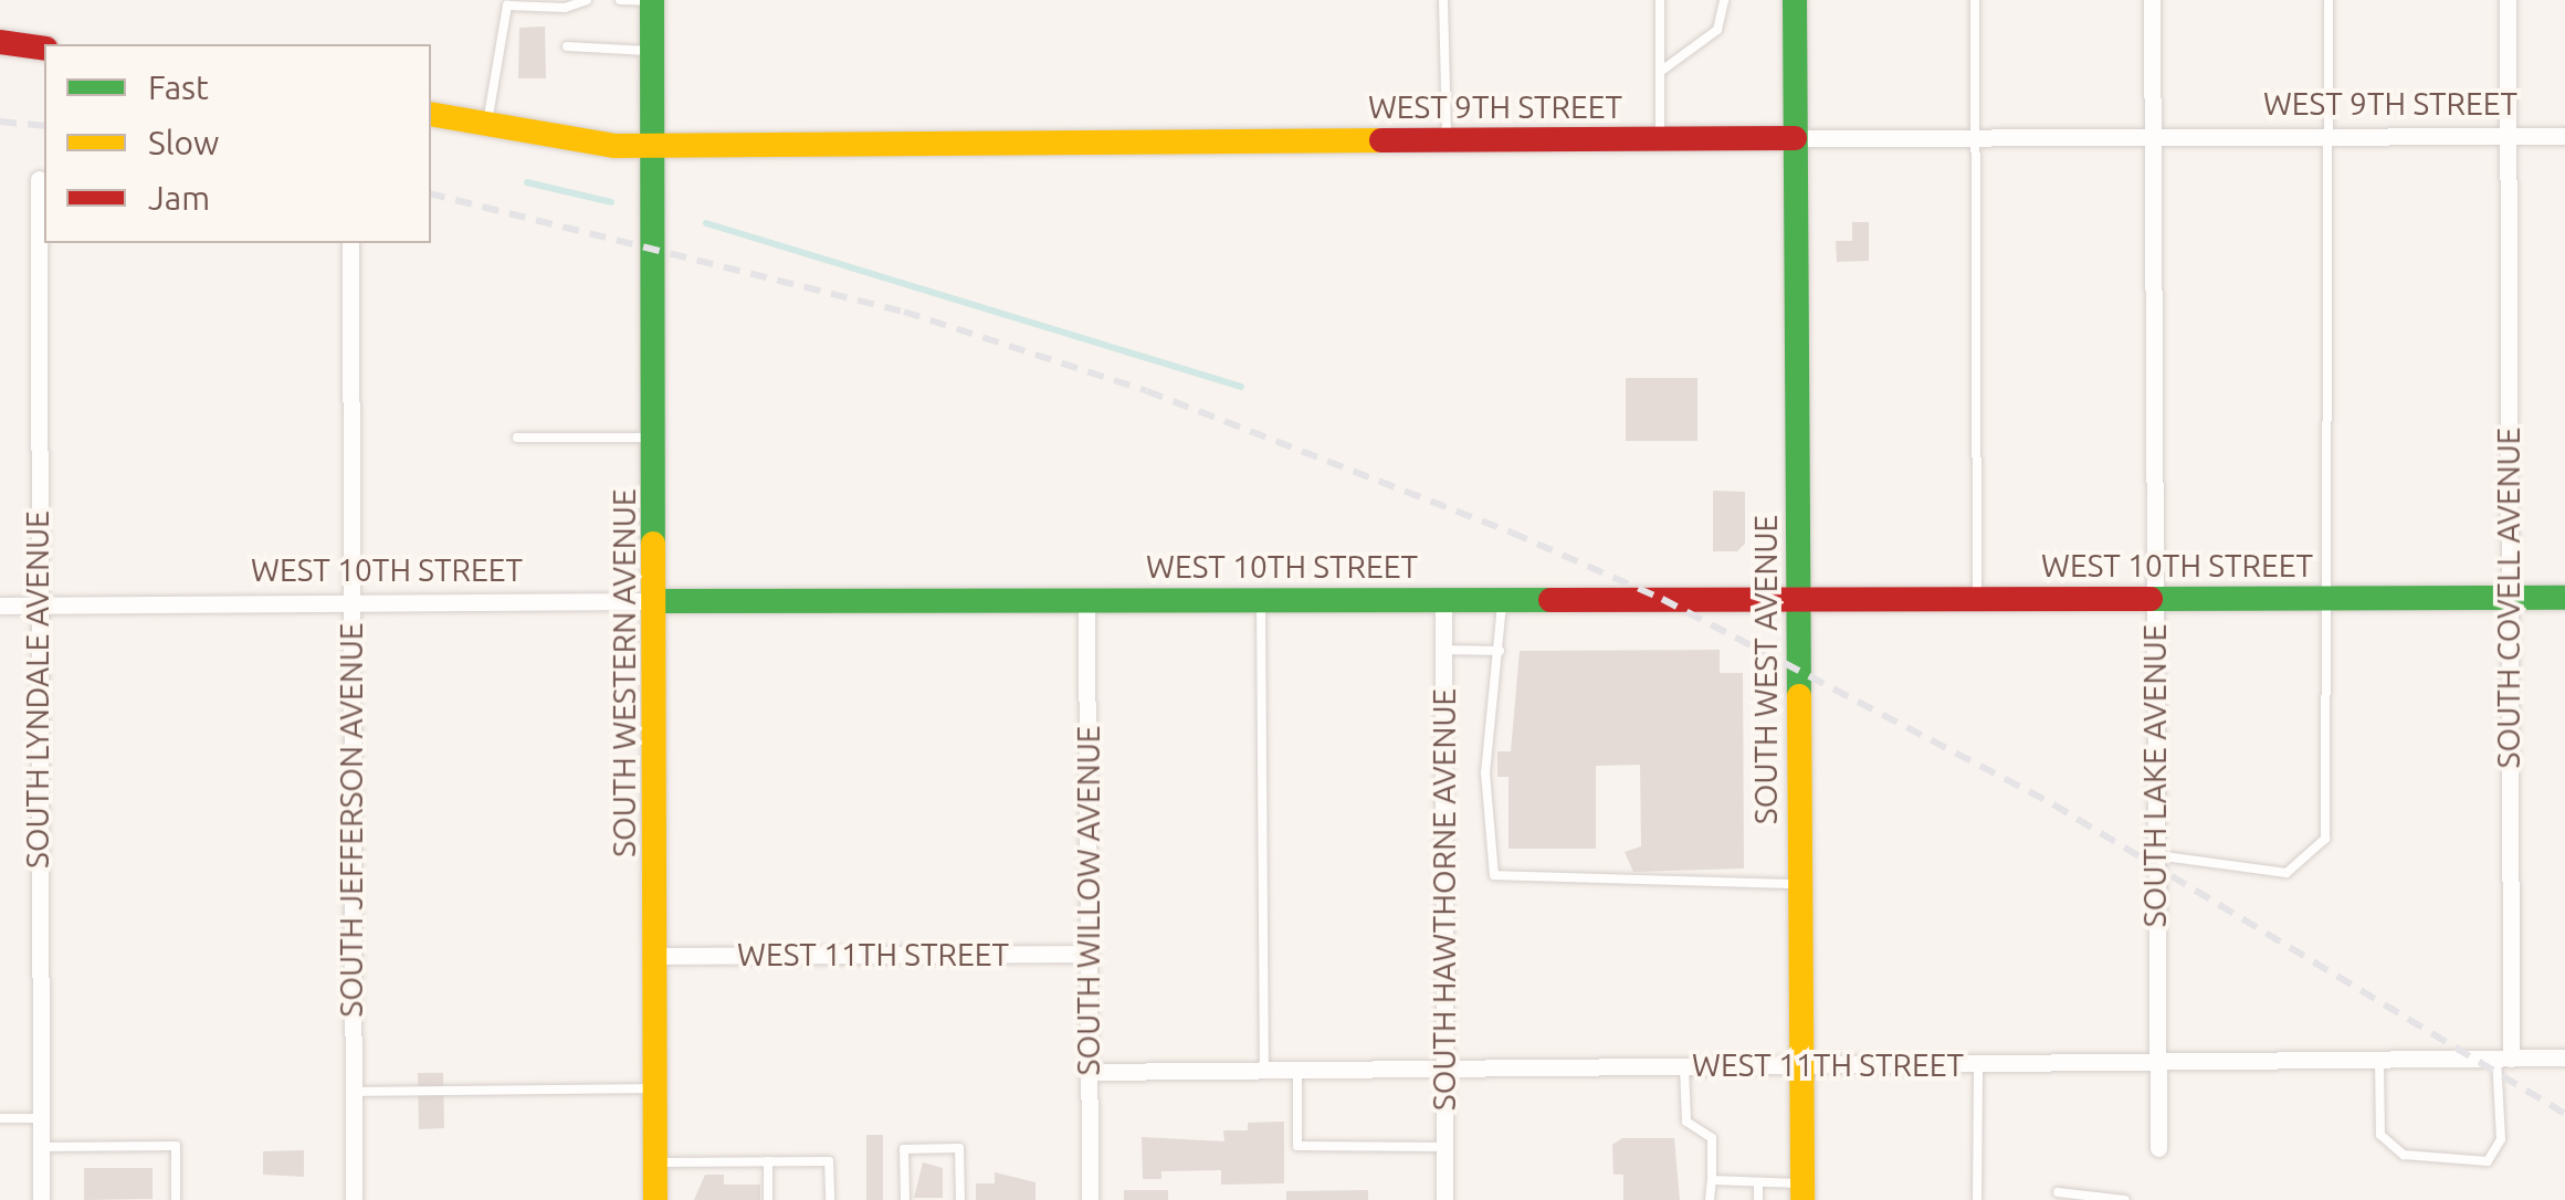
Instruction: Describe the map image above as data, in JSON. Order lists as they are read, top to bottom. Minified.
{"streets":{"street":["WEST 9TH STREET","WEST 10TH STREET","SOUTH COVELL AVENUE","SOUTH WEST AVENUE","SOUTH WESTERN AVENUE","SOUTH LYNDALE AVENUE","SOUTH LAKE AVENUE","SOUTH JEFFERSON AVENUE","SOUTH HAWTHORNE AVENUE","SOUTH WILLOW AVENUE","WEST 11TH STREET"]},"crossings":[["WEST 9TH STREET","SOUTH COVELL AVENUE"],["WEST 9TH STREET","SOUTH WEST AVENUE"],["WEST 9TH STREET","SOUTH WESTERN AVENUE"],["WEST 9TH STREET","SOUTH LAKE AVENUE"],["WEST 10TH STREET","SOUTH COVELL AVENUE"],["WEST 10TH STREET","SOUTH WEST AVENUE"],["WEST 10TH STREET","SOUTH WESTERN AVENUE"],["WEST 10TH STREET","SOUTH LYNDALE AVENUE"],["WEST 10TH STREET","SOUTH LAKE AVENUE"],["WEST 10TH STREET","SOUTH JEFFERSON AVENUE"],["WEST 10TH STREET","SOUTH HAWTHORNE AVENUE"],["WEST 10TH STREET","SOUTH WILLOW AVENUE"],["SOUTH COVELL AVENUE","WEST 11TH STREET"],["SOUTH WEST AVENUE","WEST 11TH STREET"],["SOUTH WESTERN AVENUE","WEST 11TH STREET"],["SOUTH LAKE AVENUE","WEST 11TH STREET"],["SOUTH HAWTHORNE AVENUE","WEST 11TH STREET"],["SOUTH WILLOW AVENUE","WEST 11TH STREET"]],"legend":["Fast","Slow","Jam"]}
